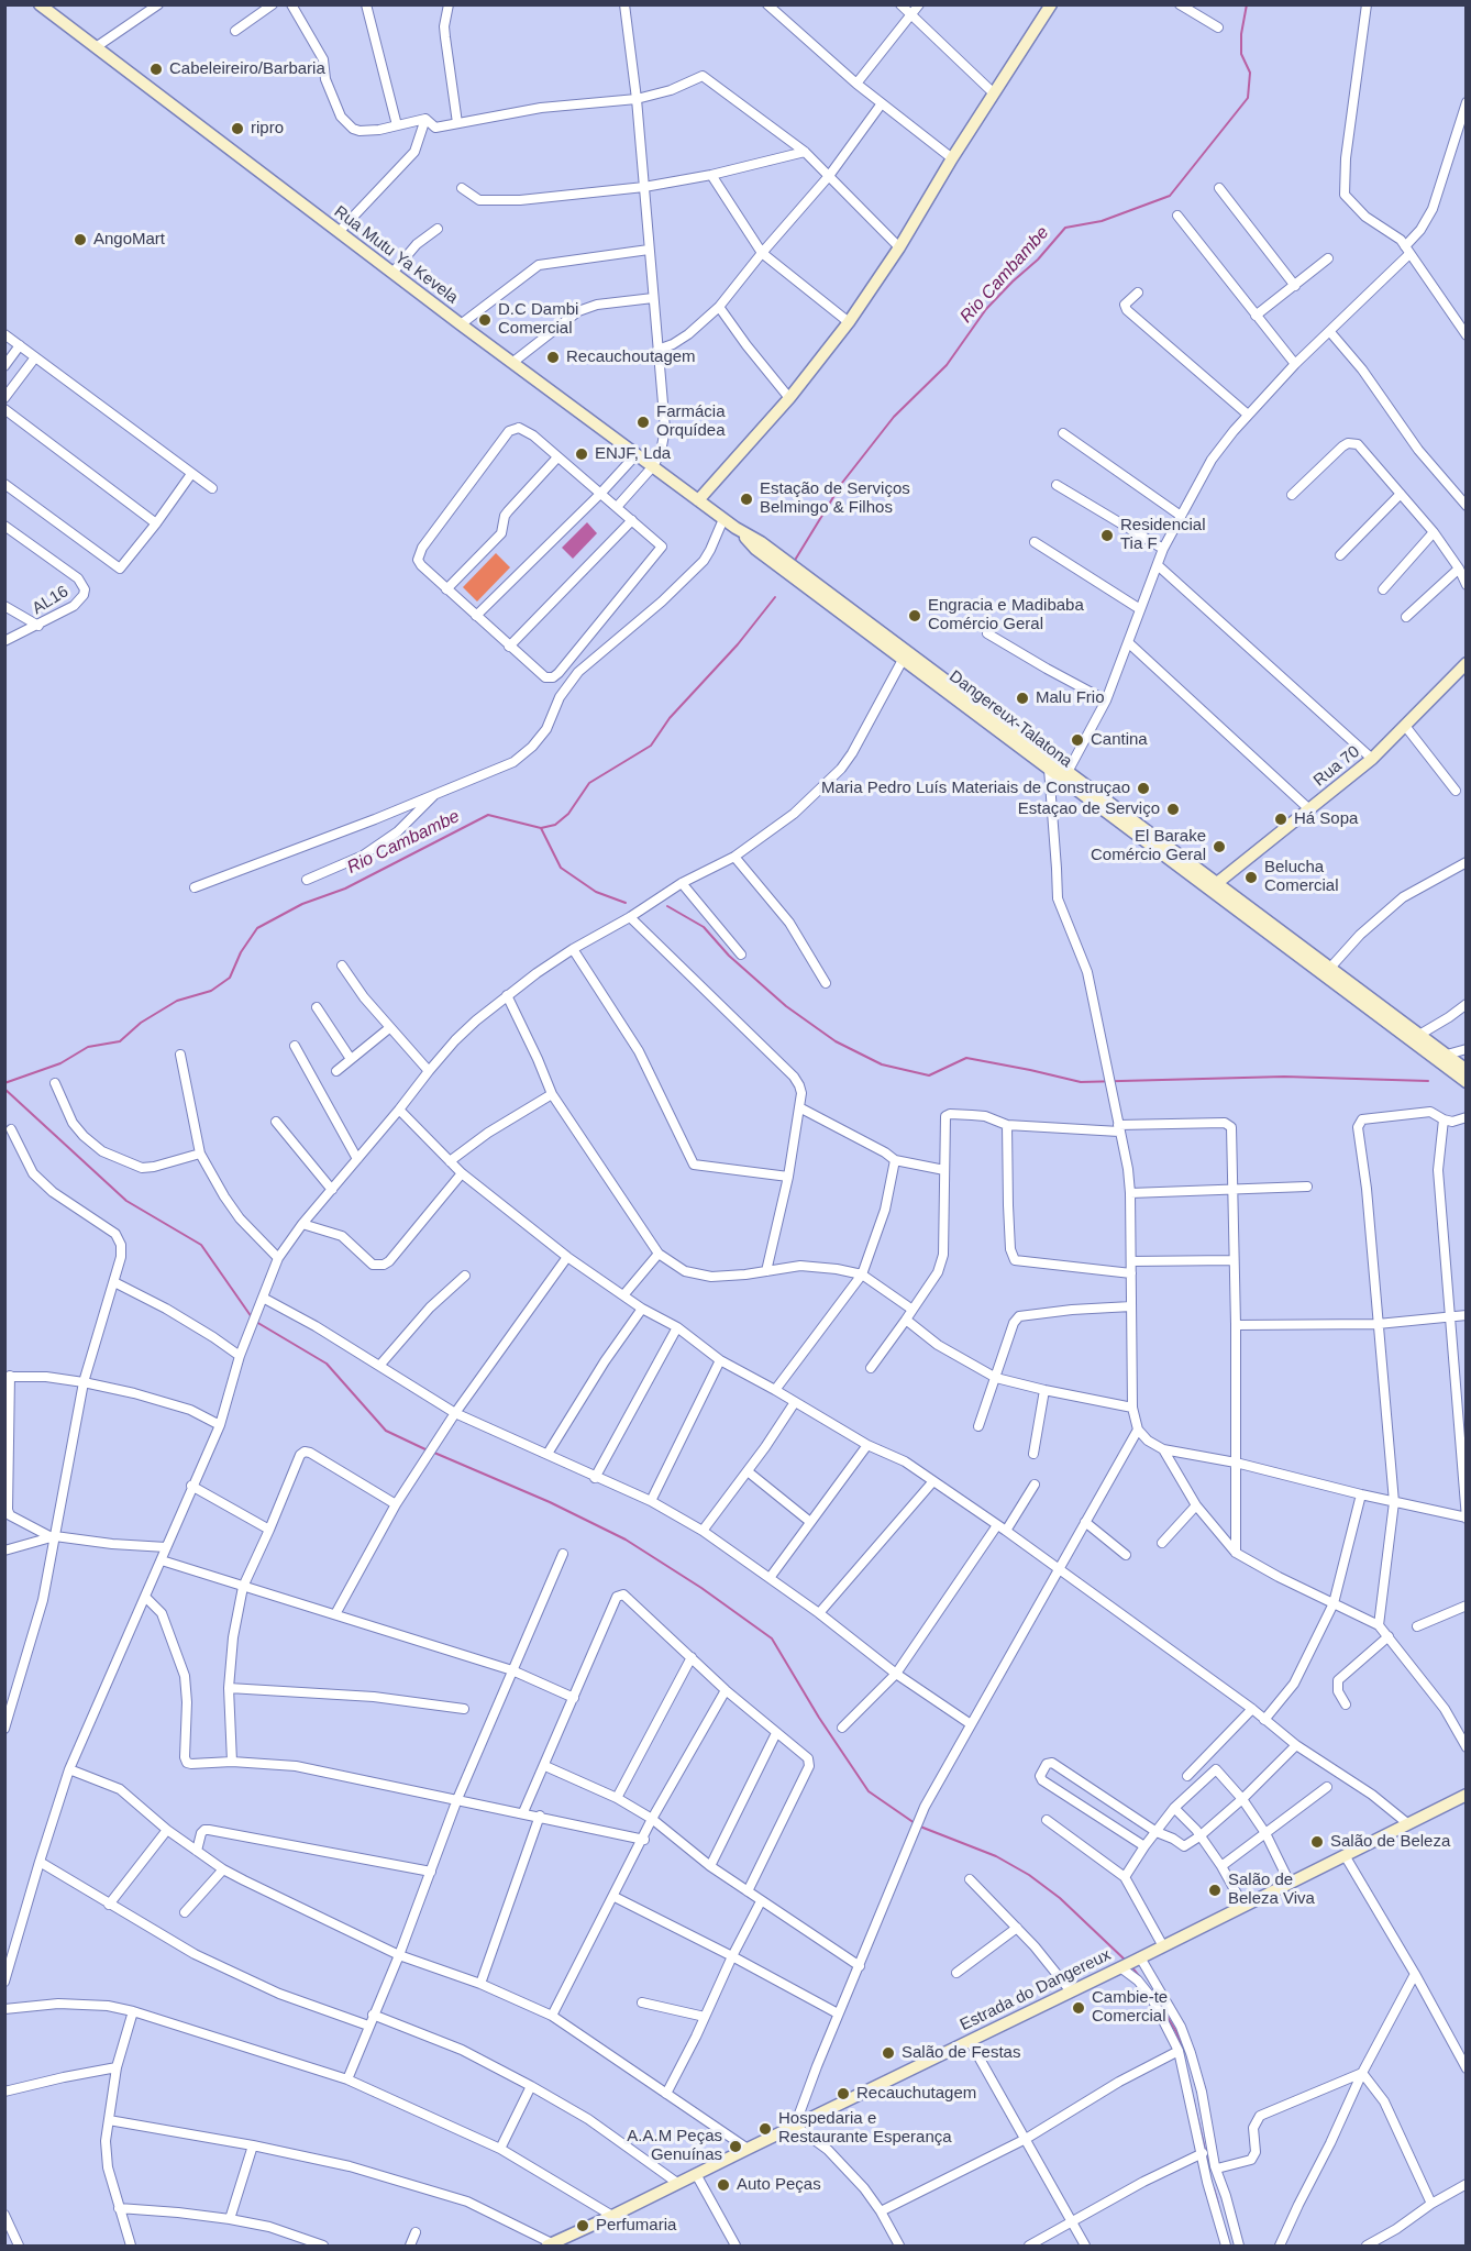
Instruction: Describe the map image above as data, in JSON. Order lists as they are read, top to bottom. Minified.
{"streets":{"main road":["Rua Mutu Ya Kevela","Dangereux-Talatona","Rua 70","Estrada do Dangereux"],"street":["AL16"]},"crossings":[["Rua Mutu Ya Kevela","Dangereux-Talatona"],["Dangereux-Talatona","Rua 70"]],"water":["Rio Cambambe"],"places":["Cabeleireiro/Barbaria","ripro","AngoMart","D.C Dambi Comercial","Recauchoutagem","Farmácia Orquídea","ENJF, Lda","Estação de Serviços Belmingo & Filhos","Residencial Tia F","Engracia e Madibaba Comércio Geral","Malu Frio","Cantina","Maria Pedro Luís Materiais de Construçao","Estaçao de Serviço","Há Sopa","El Barake Comércio Geral","Belucha Comercial","Salão de Beleza","Salão de Beleza Viva","Cambie-te Comercial","Salão de Festas","Recauchutagem","Hospedaria e Restaurante Esperança","A.A.M Peças Genuínas","Auto Peças","Perfumaria"]}
